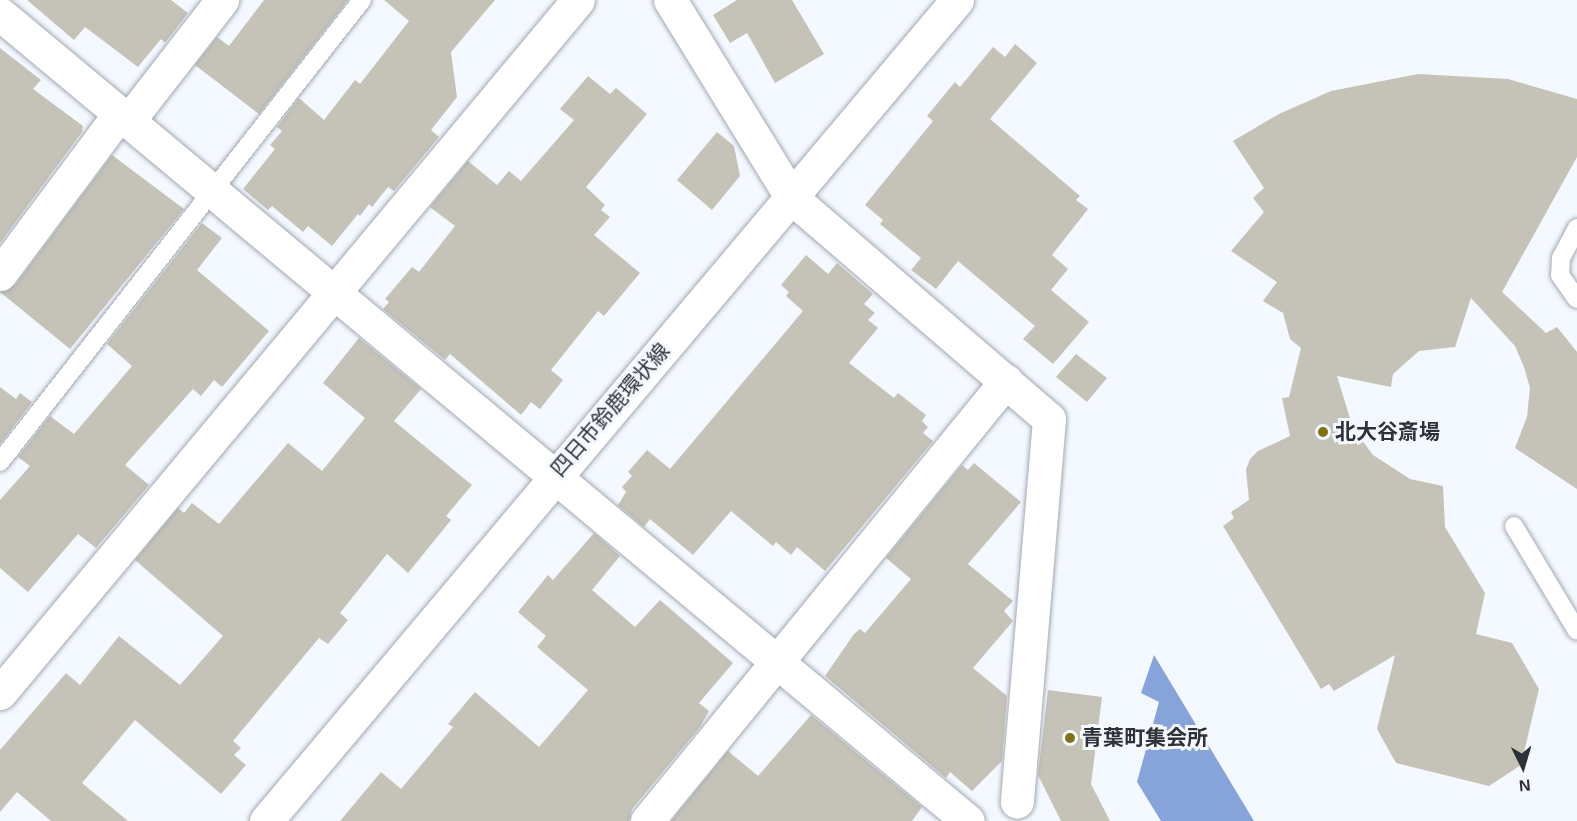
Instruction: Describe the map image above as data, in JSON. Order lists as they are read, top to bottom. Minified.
{"streets":{"street":["四日市鈴鹿環状線"]},"places":["北大谷斎場","青葉町集会所"],"north":"bottom"}
